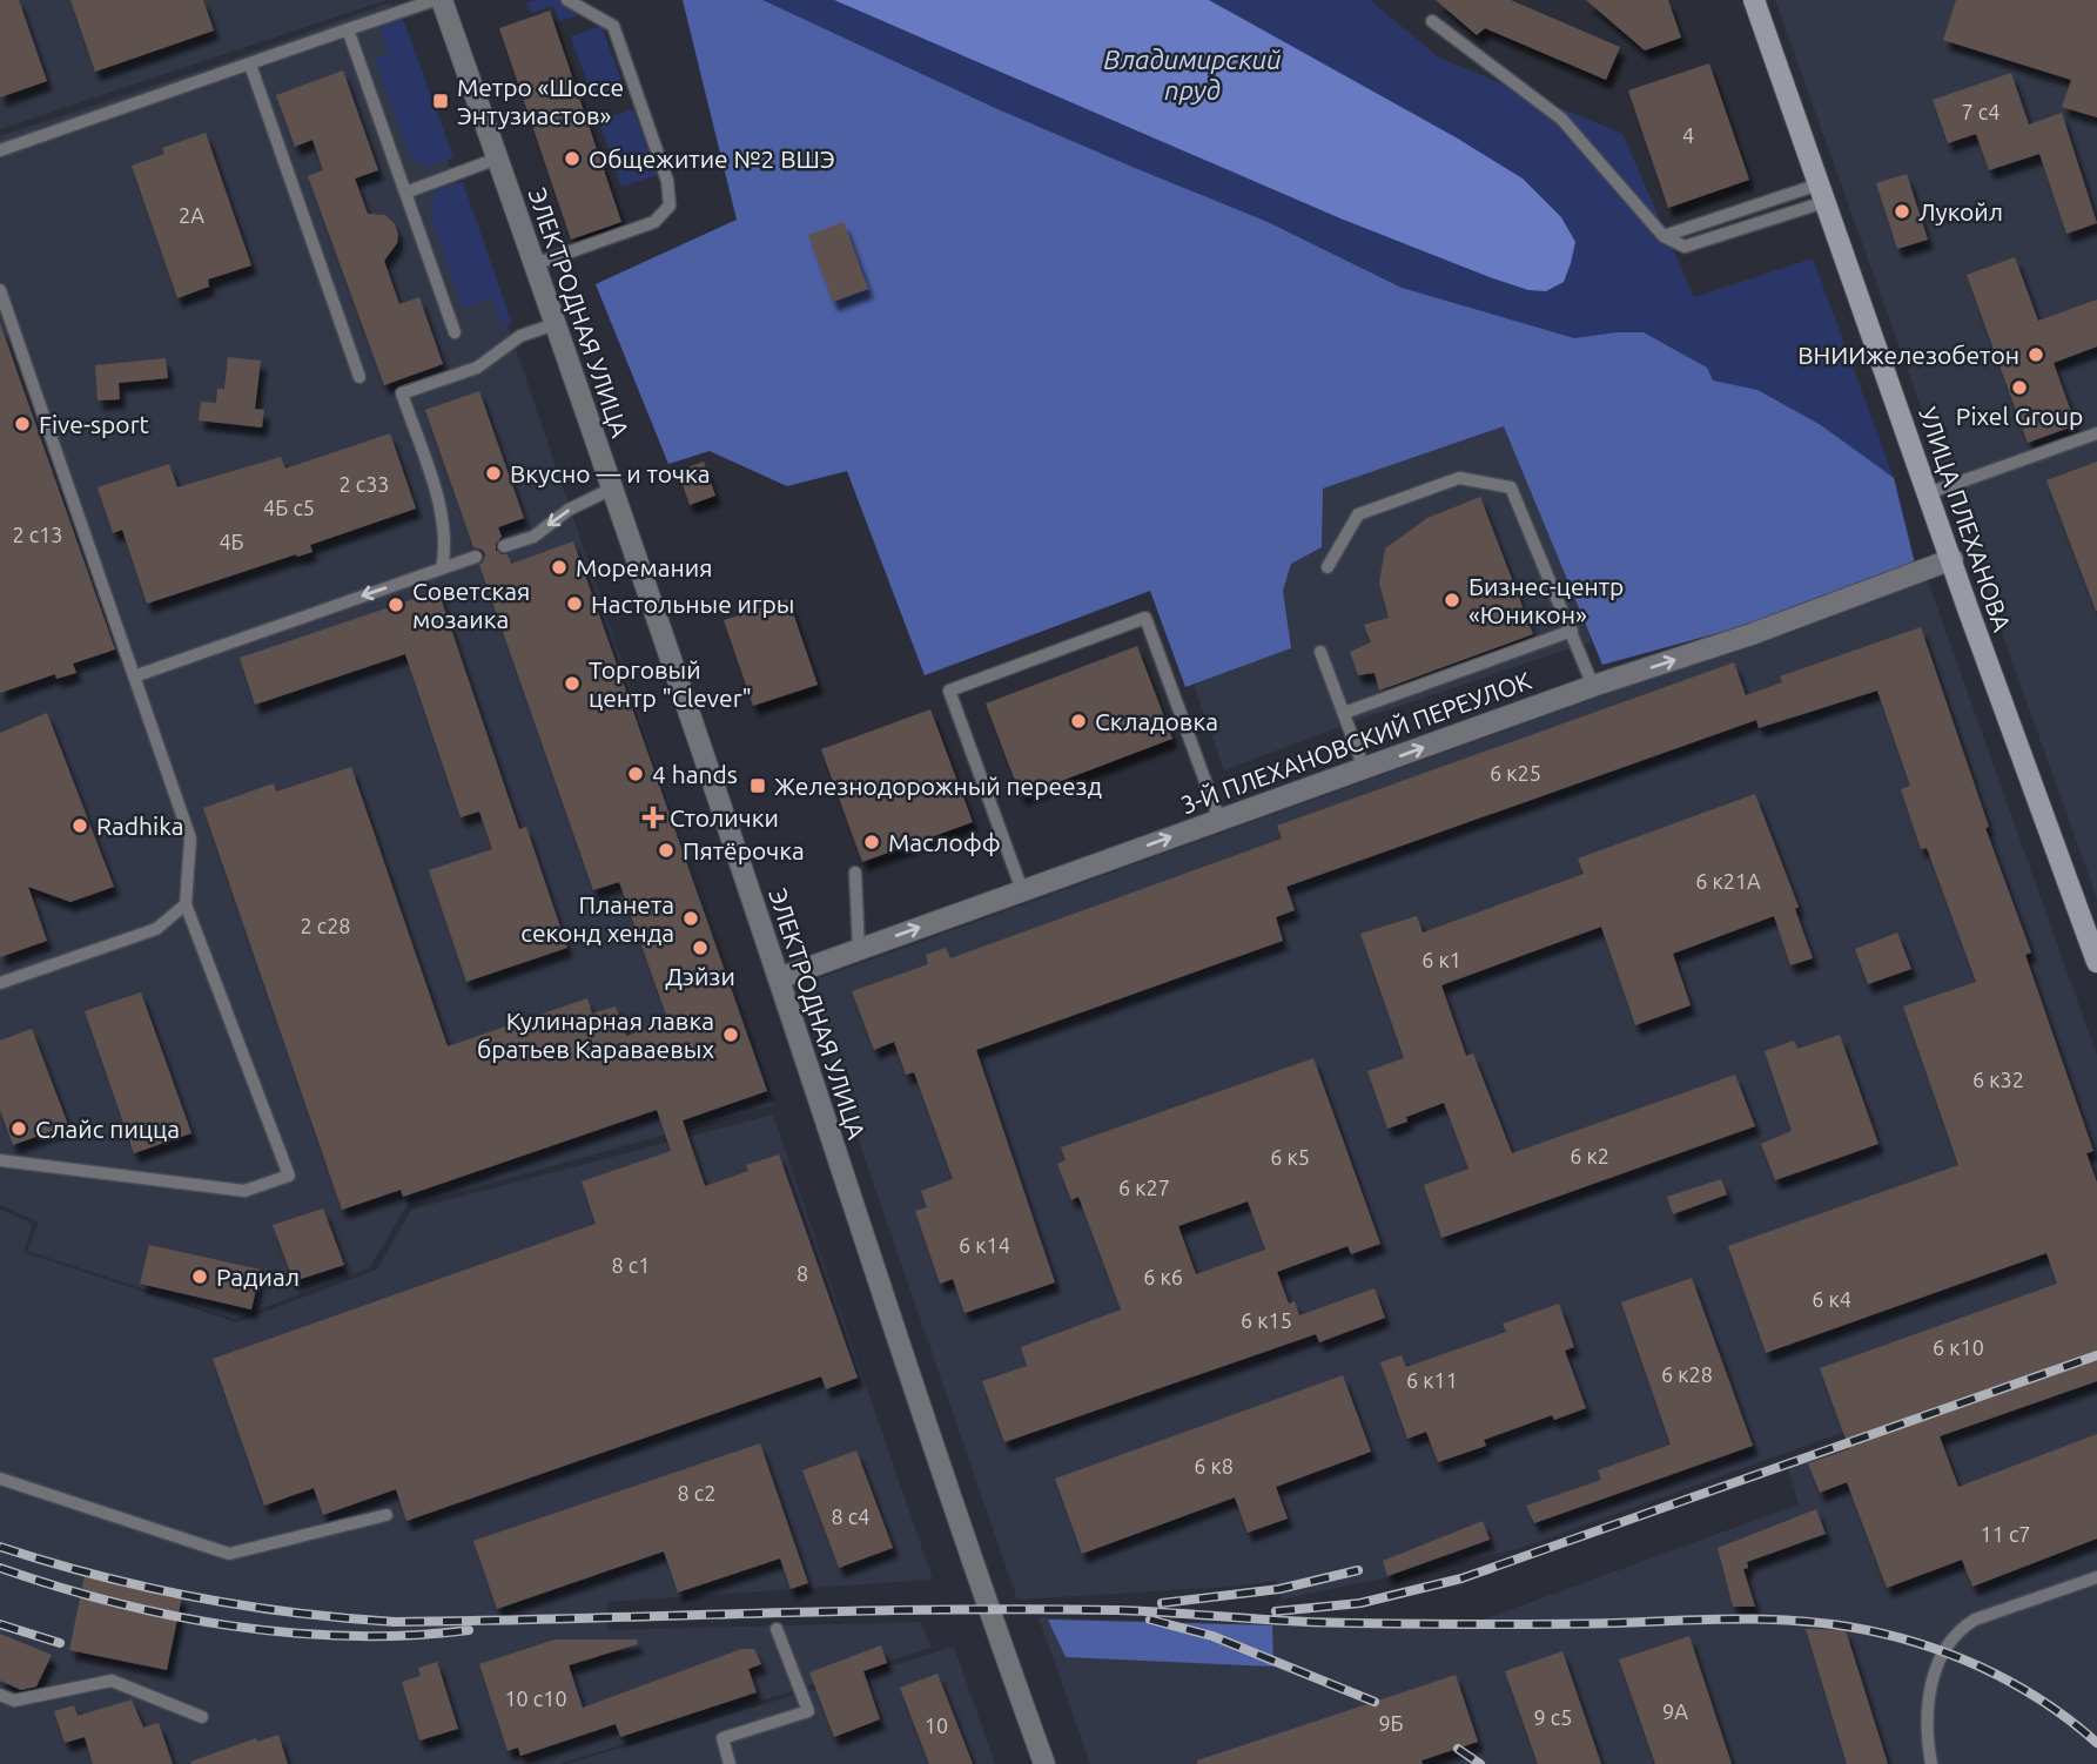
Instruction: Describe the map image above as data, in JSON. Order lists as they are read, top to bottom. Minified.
{"streets":{"main road":["УЛИЦА ПЛЕХАНОВА"],"street":["ЭЛЕКТРОДНАЯ УЛИЦА","3-Й ПЛЕХАНОВСКИЙ ПЕРЕУЛОК"]},"crossings":[["ЭЛЕКТРОДНАЯ УЛИЦА","3-Й ПЛЕХАНОВСКИЙ ПЕРЕУЛОК"],["УЛИЦА ПЛЕХАНОВА","3-Й ПЛЕХАНОВСКИЙ ПЕРЕУЛОК"]],"one_way":["3-Й ПЛЕХАНОВСКИЙ ПЕРЕУЛОК"],"water":["Владимирский пруд"],"places":{"transit":["Метро «Шоссе Энтузиастов»","Железнодорожный переезд"],"other":["Общежитие №2 ВШЭ","Лукойл","ВНИИжелезобетон","Pixel Group","Five-sport","Вкусно — и точка","Моремания","Бизнес-центр «Юникон»","Настольные игры","Советская мозаика","Торговый центр \"Clever\"","Складовка","4 hands","Radhika","Маслофф","Пятёрочка","Планета секонд хенда","Дэйзи","Кулинарная лавка братьев Караваевых","Слайс пицца","Радиал"],"health":["Столички"]},"house_numbers":["7 с4","4","2А","2 с33","4Б с5","2 с13","4Б","6 к25","6 к21А","2 с28","6 к1","6 к32","6 к2","6 к5","6 к27","6 к14","8 с1","8","6 к6","6 к4","6 к15","6 к10","6 к28","6 к11","6 к8","8 с2","8 с4","11 с7","10 с10","9А","9 с5","9Б","10"]}
